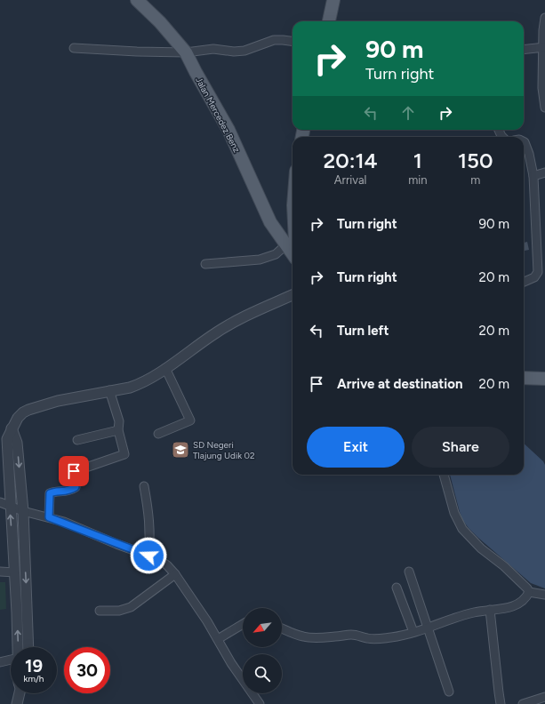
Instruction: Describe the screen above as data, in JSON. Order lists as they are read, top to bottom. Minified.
{"streets":{"main road":["Jalan Mercedez Benz"]},"places":{"school or university":["SD Negeri Tlajung Udik 02"]},"north":"bottom left","page":{"turn":["90 m","Turn right"],"eta":["20:14","Arrival","1","min","150","m"],"list":[{"name":"Turn right","value":"90 m"},{"name":"Turn right","value":"20 m"},{"name":"Turn left","value":"20 m"},{"name":"Arrive at destination","value":"20 m"}],"buttons":["Exit","Share"],"speed":"19 km/h","limit":"30"}}
